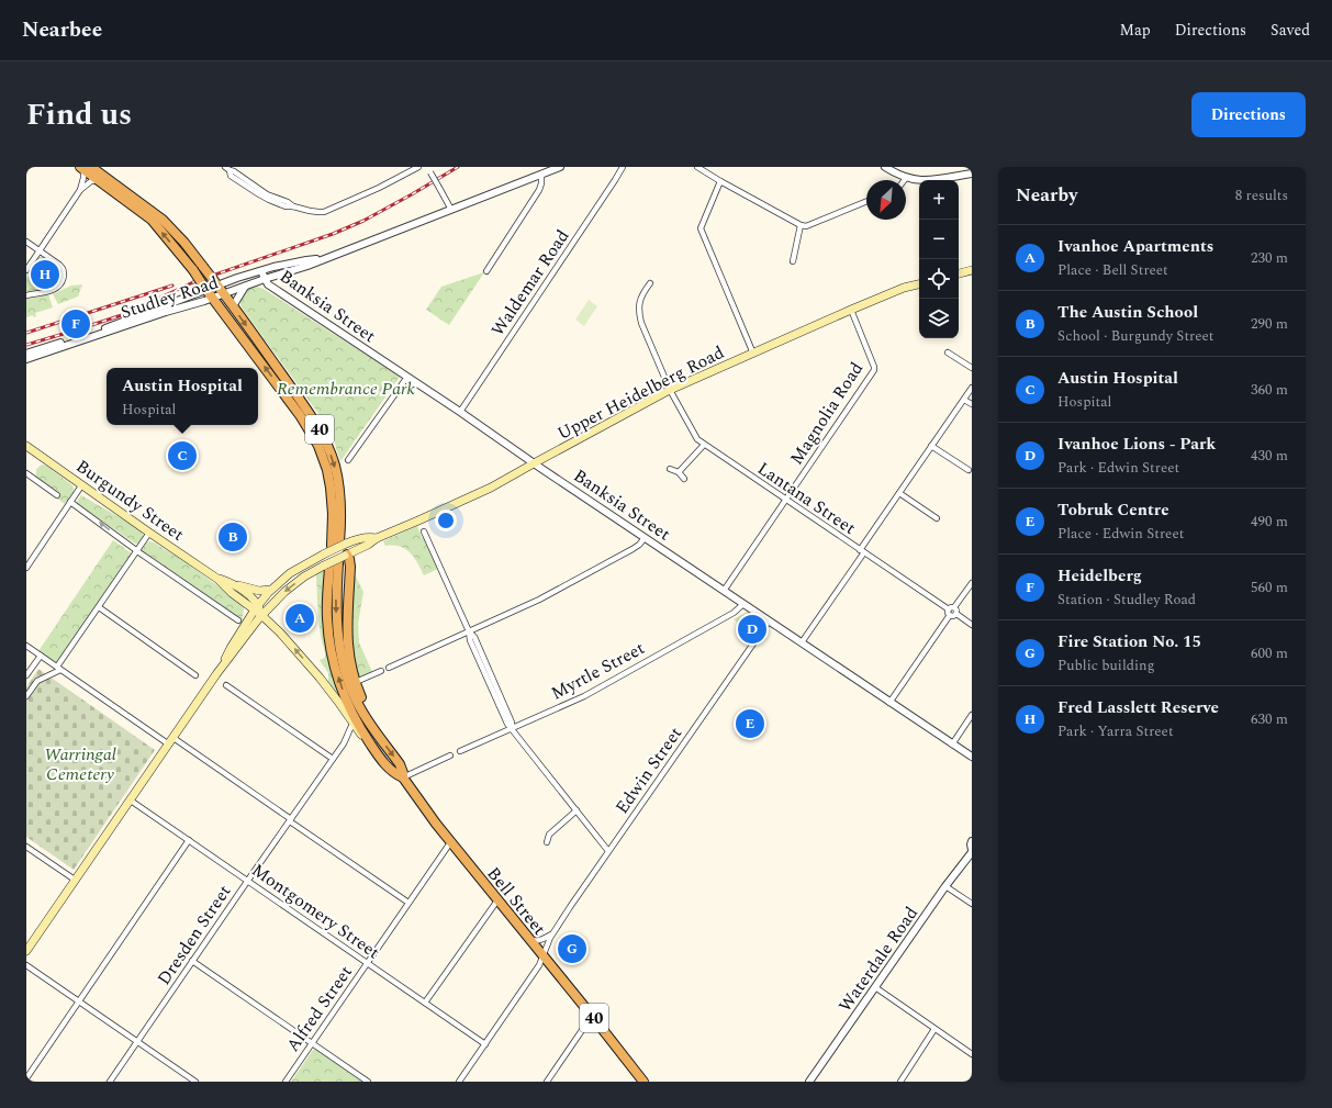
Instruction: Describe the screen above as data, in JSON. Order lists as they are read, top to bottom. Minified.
{"streets":{"highway":["40","Bell Street"],"main road":["Upper Heidelberg Road","Burgundy Street"],"street":["Waldemar Road","Studley Road","Banksia Street","Magnolia Road","Lantana Street","Myrtle Street","Edwin Street","Montgomery Street","Dresden Street","Waterdale Road","Alfred Street"]},"crossings":[["Waldemar Road","Banksia Street"],["Studley Road","Banksia Street"],["Studley Road","40"],["Banksia Street","Upper Heidelberg Road"],["Banksia Street","Magnolia Road"],["Banksia Street","Myrtle Street"],["Banksia Street","Edwin Street"],["Upper Heidelberg Road","Magnolia Road"],["Upper Heidelberg Road","40"],["Upper Heidelberg Road","Lantana Street"],["Upper Heidelberg Road","Burgundy Street"],["Upper Heidelberg Road","Bell Street"],["Upper Heidelberg Road","Montgomery Street"],["Magnolia Road","Lantana Street"],["40","Bell Street"],["Burgundy Street","Bell Street"],["Edwin Street","Bell Street"],["Edwin Street","Montgomery Street"],["Bell Street","Dresden Street"],["Bell Street","Alfred Street"],["Montgomery Street","Dresden Street"],["Montgomery Street","Alfred Street"]],"parks":["Remembrance Park","Warringal Cemetery"],"north":"bottom left","page":{"header":"Nearbee","nav":["Map","Directions","Saved"],"title":"Find us","buttons":"Directions","heading":["Nearby","8 results"],"map_buttons":["+","−"],"list":[{"mark":"A","name":"Ivanhoe Apartments","note":"Place · Bell Street","value":"230 m"},{"mark":"B","name":"The Austin School","note":"School · Burgundy Street","value":"290 m"},{"mark":"C","name":"Austin Hospital","note":"Hospital","value":"360 m"},{"mark":"D","name":"Ivanhoe Lions - Park","note":"Park · Edwin Street","value":"430 m"},{"mark":"E","name":"Tobruk Centre","note":"Place · Edwin Street","value":"490 m"},{"mark":"F","name":"Heidelberg","note":"Station · Studley Road","value":"560 m"},{"mark":"G","name":"Fire Station No. 15","note":"Public building","value":"600 m"},{"mark":"H","name":"Fred Lasslett Reserve","note":"Park · Yarra Street","value":"630 m"}],"pins":["H","F","C","B","A","D","E","G"],"popup":["Austin Hospital","Hospital"]}}
